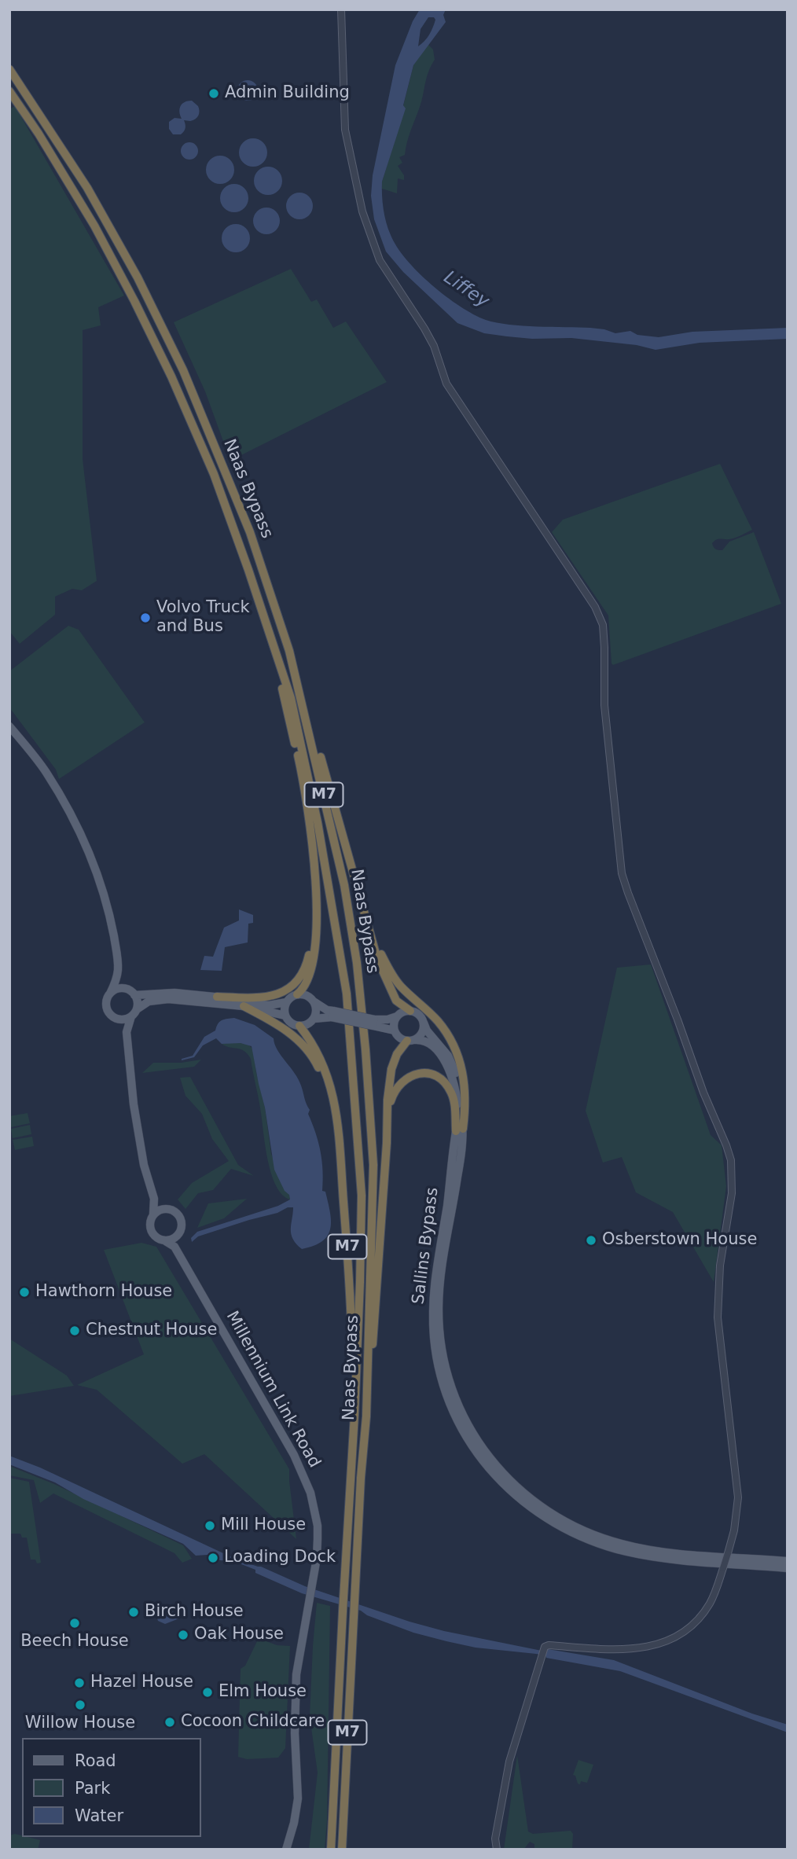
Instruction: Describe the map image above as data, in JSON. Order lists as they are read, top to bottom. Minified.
{"streets":{"highway":["Naas Bypass","M7"],"main road":["Sallins Bypass","Millennium Link Road"]},"crossings":[["Naas Bypass","M7"],["M7","Sallins Bypass"]],"water":["Liffey"],"places":["Admin Building","Volvo Truck and Bus","Osberstown House","Hawthorn House","Chestnut House","Mill House","Loading Dock","Birch House","Beech House","Oak House","Hazel House","Elm House","Willow House","Cocoon Childcare"],"legend":["Road","Park","Water"]}
